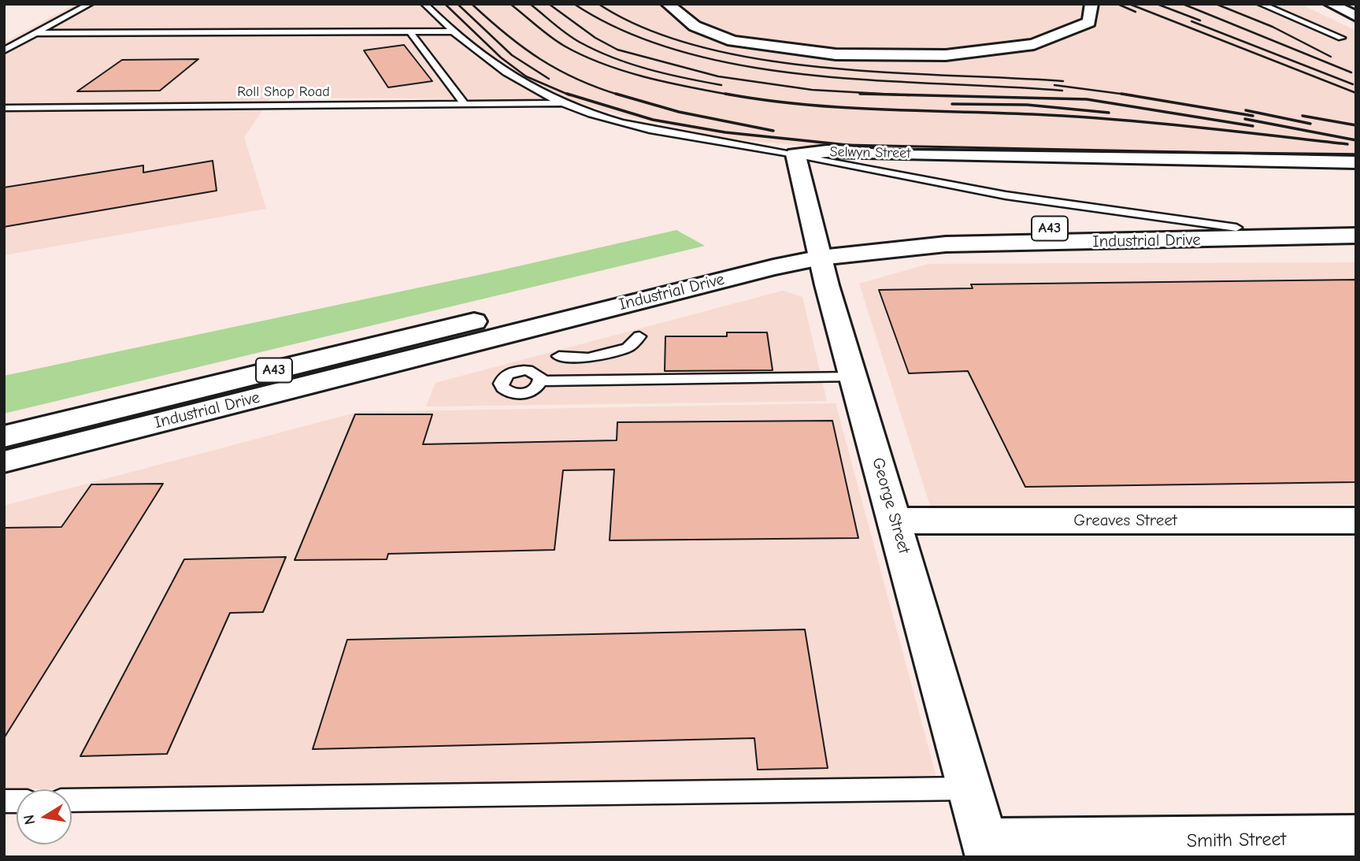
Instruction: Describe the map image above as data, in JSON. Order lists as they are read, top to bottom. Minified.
{"streets":{"main road":["Selwyn Street","A43","Industrial Drive","George Street","Greaves Street","Smith Street"],"lane":["Roll Shop Road"]},"crossings":[["Roll Shop Road","Selwyn Street"],["Selwyn Street","George Street"],["Industrial Drive","George Street"],["George Street","Greaves Street"],["George Street","Smith Street"]],"north":"left"}
